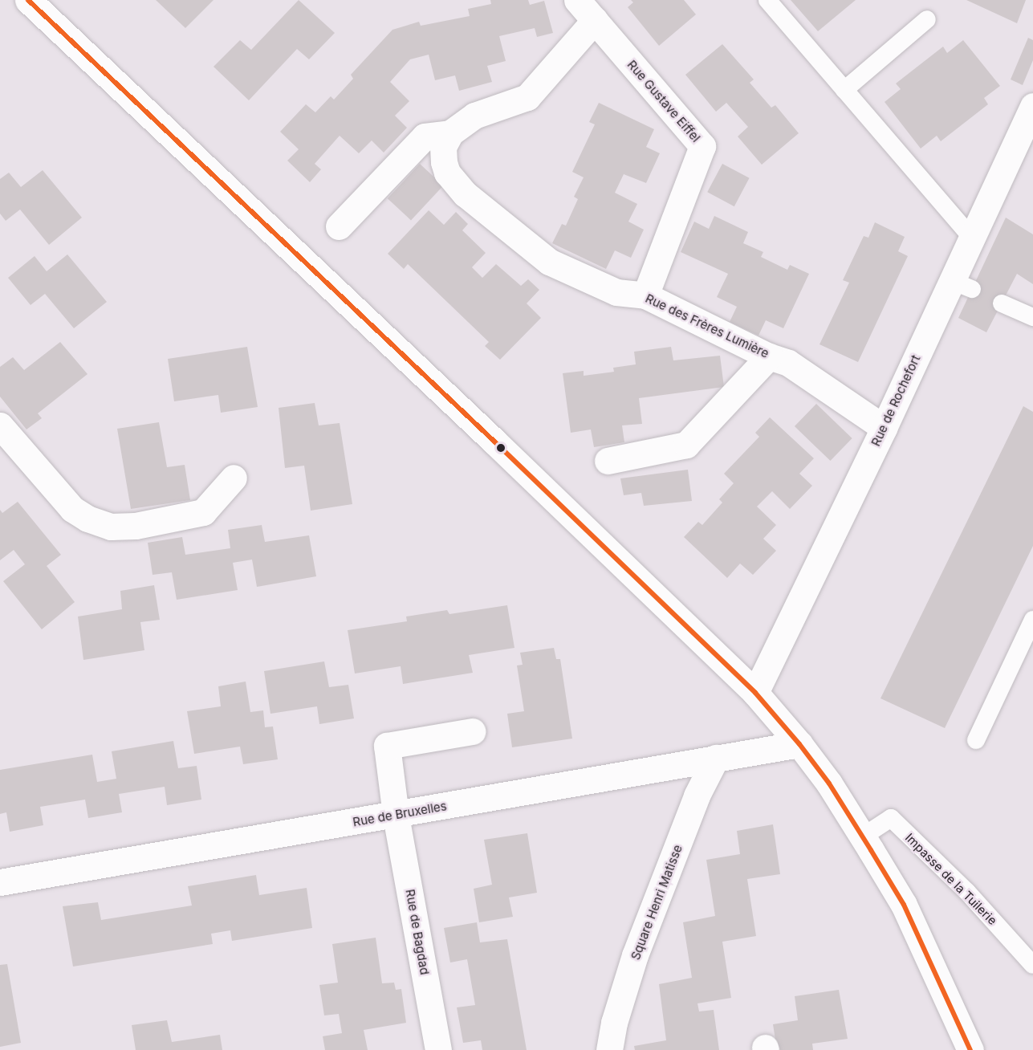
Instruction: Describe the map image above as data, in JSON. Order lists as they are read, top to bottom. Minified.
{"streets":{"street":["Rue Gustave Eiffel","Rue des Frères Lumière","Rue de Rochefort","Rue de Bruxelles","Square Henri Matisse","Rue de Bagdad"],"lane":["Impasse de la Tuilerie"]},"crossings":[["Rue Gustave Eiffel","Rue des Frères Lumière"],["Rue des Frères Lumière","Rue de Rochefort"],["Rue de Bruxelles","Square Henri Matisse"],["Rue de Bruxelles","Rue de Bagdad"]]}
